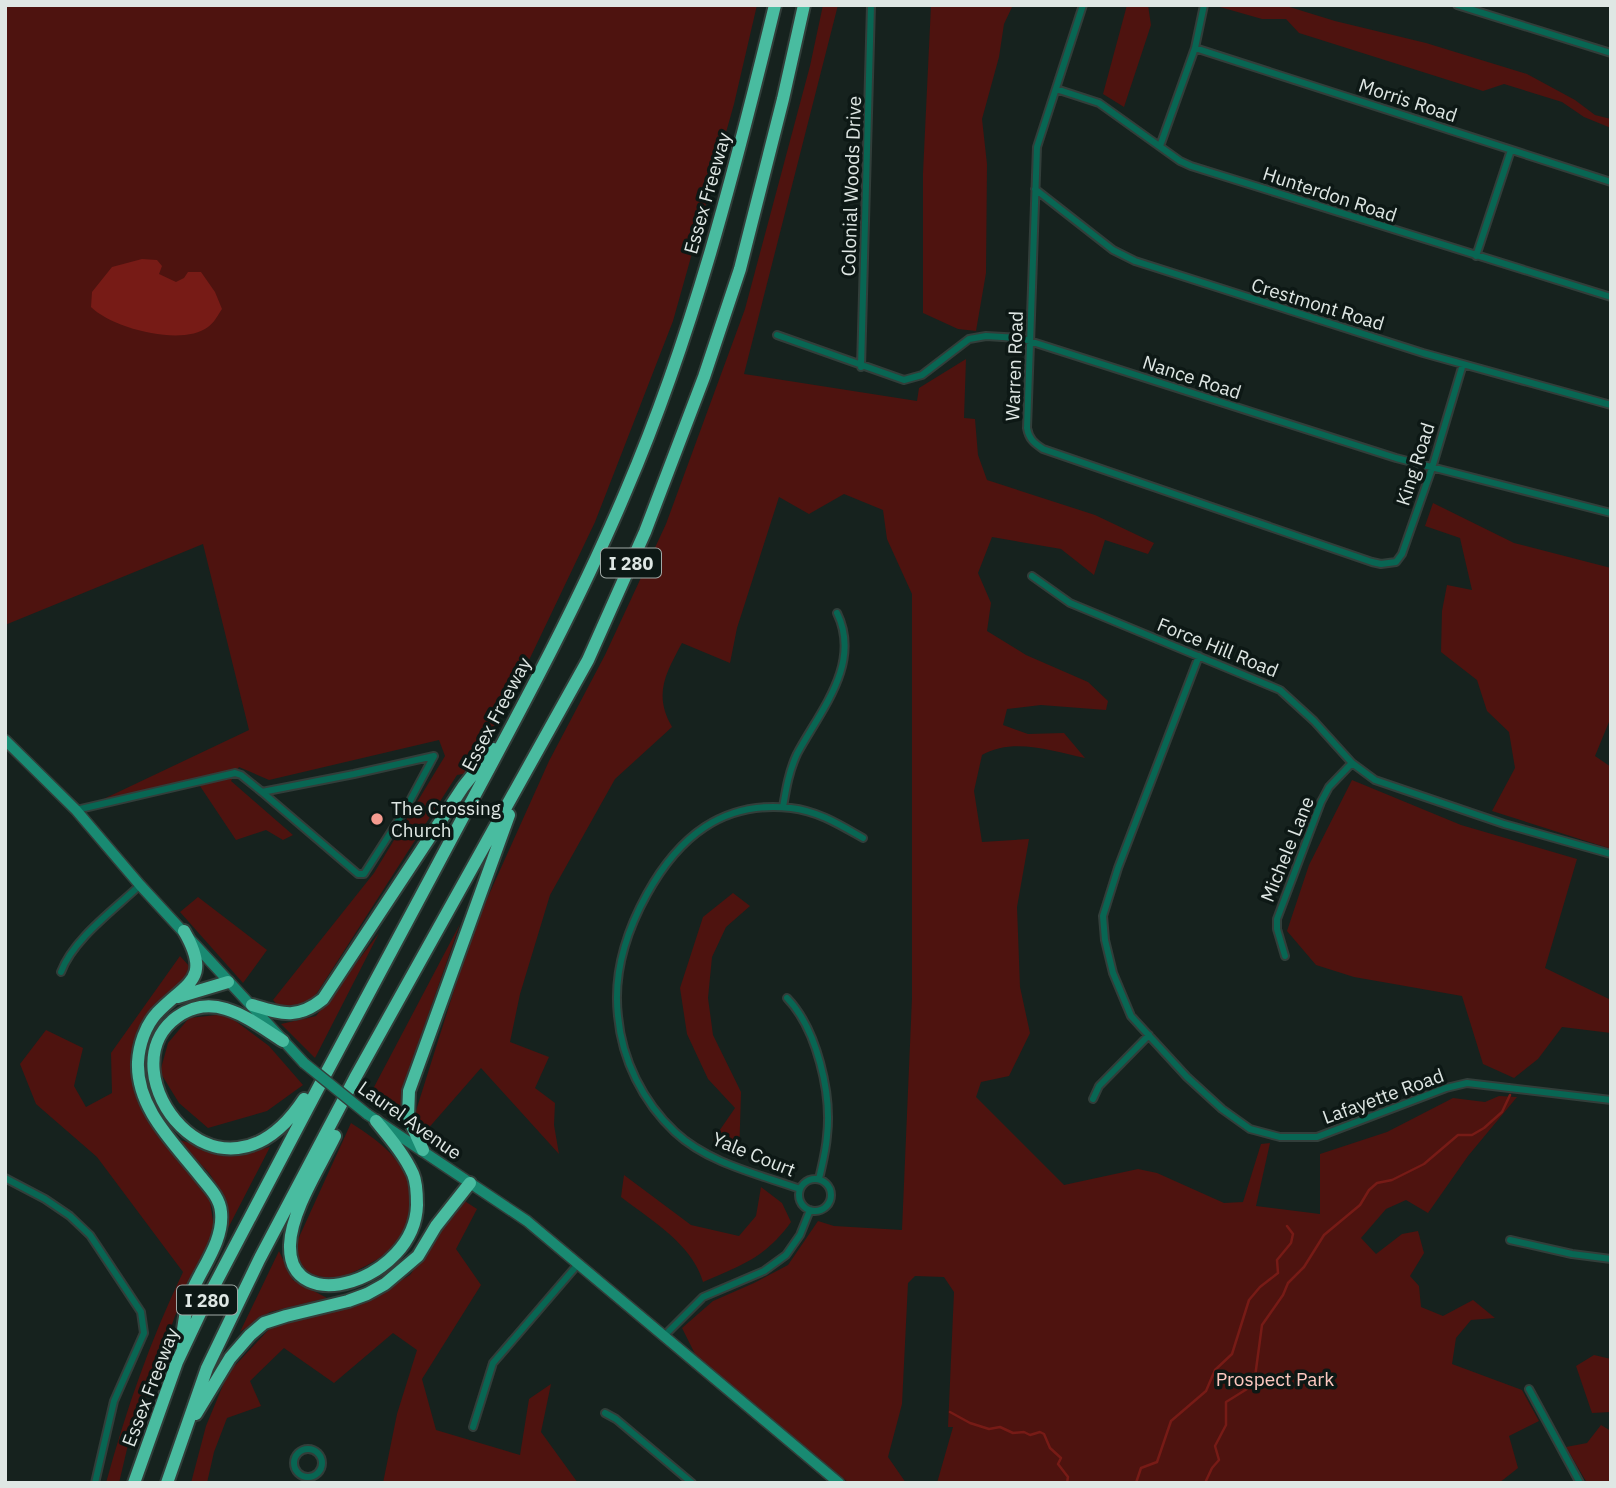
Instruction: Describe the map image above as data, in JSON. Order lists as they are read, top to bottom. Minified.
{"streets":{"highway":["Essex Freeway","I 280"],"main road":["Laurel Avenue"],"street":["Morris Road","Colonial Woods Drive","Hunterdon Road","Crestmont Road","Warren Road","Nance Road","King Road","Force Hill Road","Michele Lane","Lafayette Road","Yale Court"]},"crossings":[["Colonial Woods Drive","Nance Road"],["Hunterdon Road","Warren Road"],["Crestmont Road","Warren Road"],["Crestmont Road","King Road"],["Warren Road","Nance Road"],["Warren Road","King Road"],["Nance Road","King Road"],["Force Hill Road","Michele Lane"],["Force Hill Road","Lafayette Road"]],"parks":["Prospect Park"],"places":["The Crossing Church"]}
